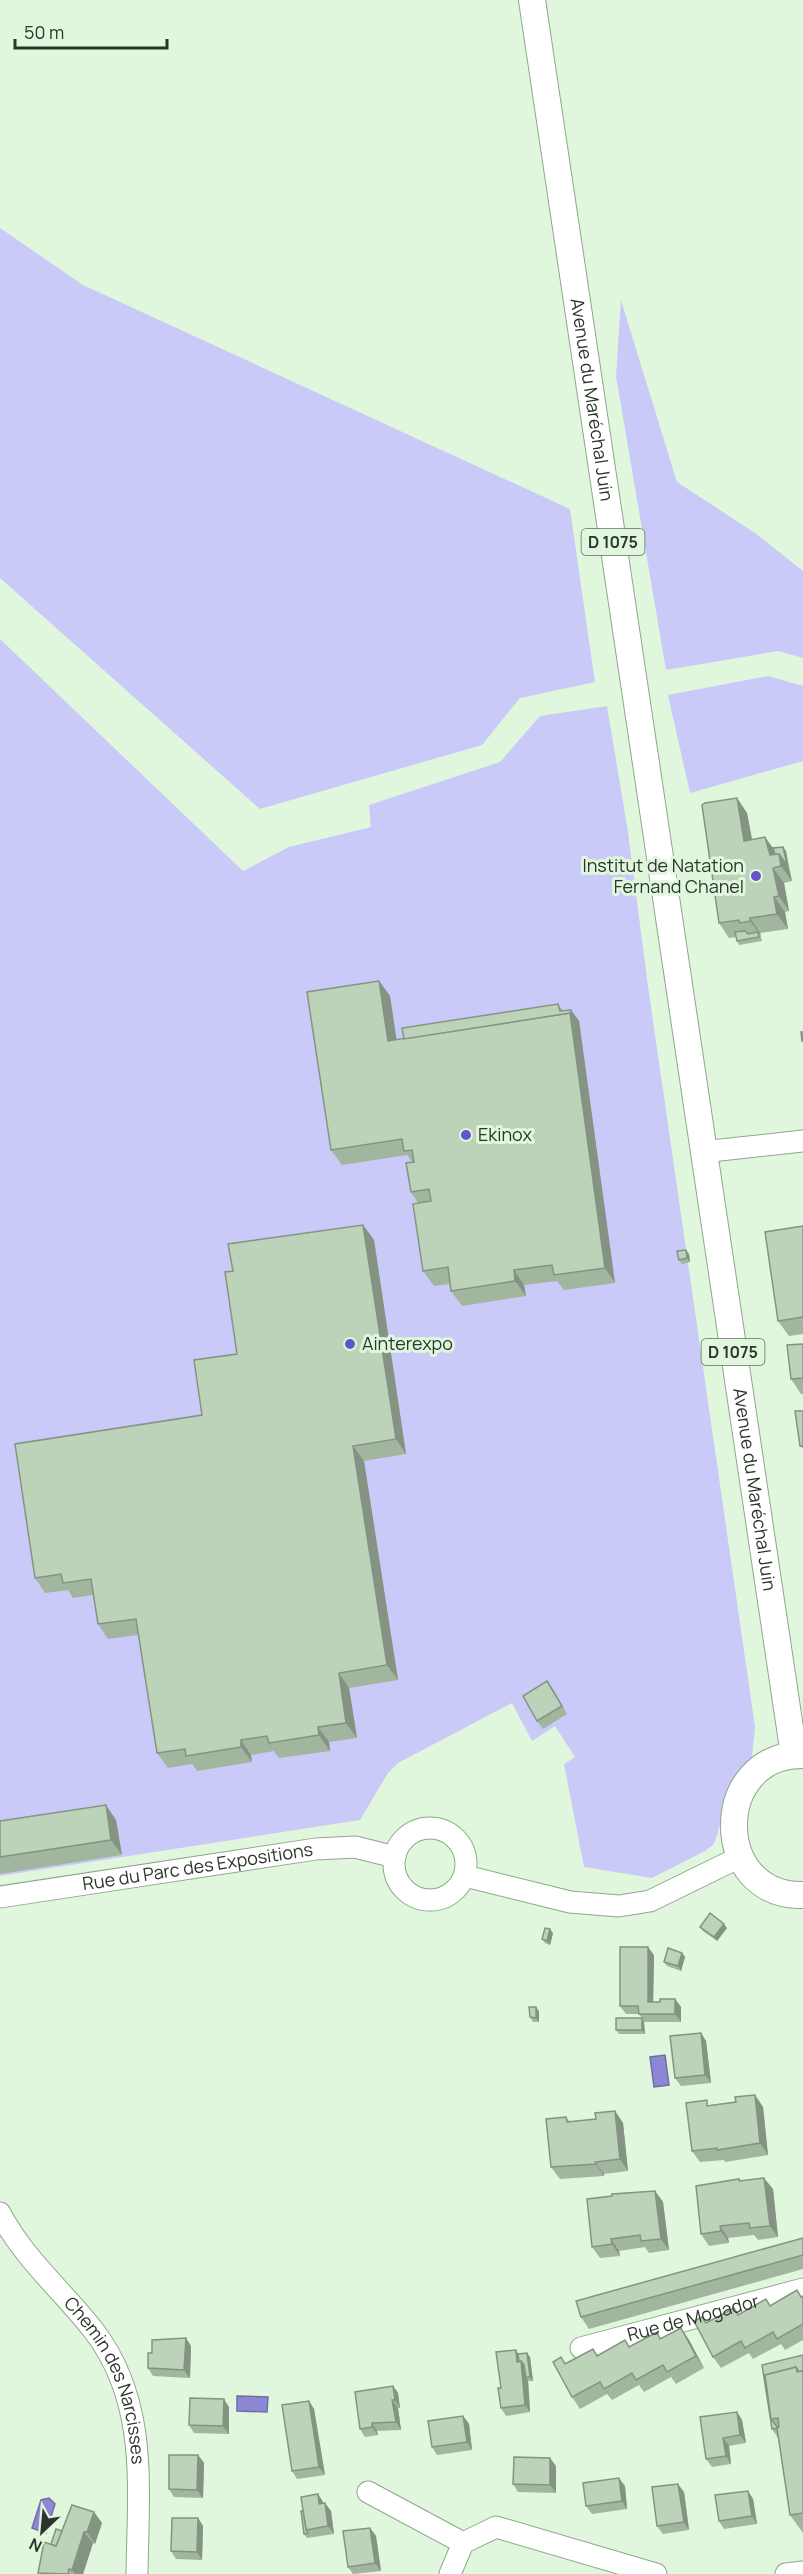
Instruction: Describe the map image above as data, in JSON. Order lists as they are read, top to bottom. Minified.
{"streets":{"main road":["Avenue du Maréchal Juin","D 1075"],"street":["Rue du Parc des Expositions","Rue de Mogador","Chemin des Narcisses"]},"places":["Institut de Natation Fernand Chanel","Ekinox","Ainterexpo"],"scale_bar":"50 m","north":"bottom left"}
